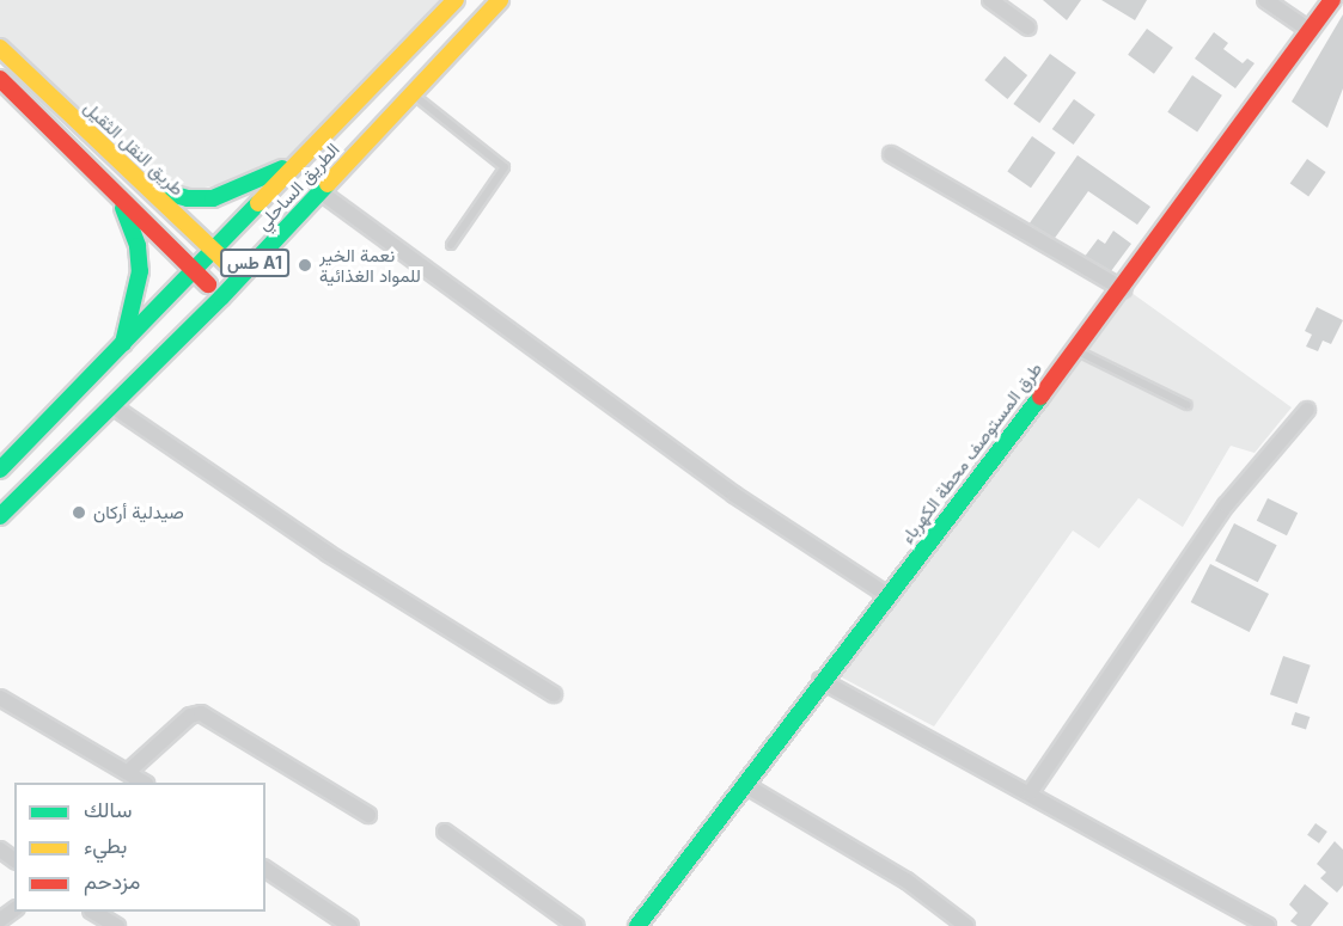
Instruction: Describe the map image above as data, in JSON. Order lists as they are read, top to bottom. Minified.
{"streets":{"main road":["طريق النقل الثقيل","الطريق الساحلي","طس A1","طرق المستوصف محطة الكهرباء"]},"crossings":[["طريق النقل الثقيل","الطريق الساحلي"]],"places":["نعمة الخير للمواد الغذائية","صيدلية أركان"],"legend":["سالك","بطيء","مزدحم"]}
